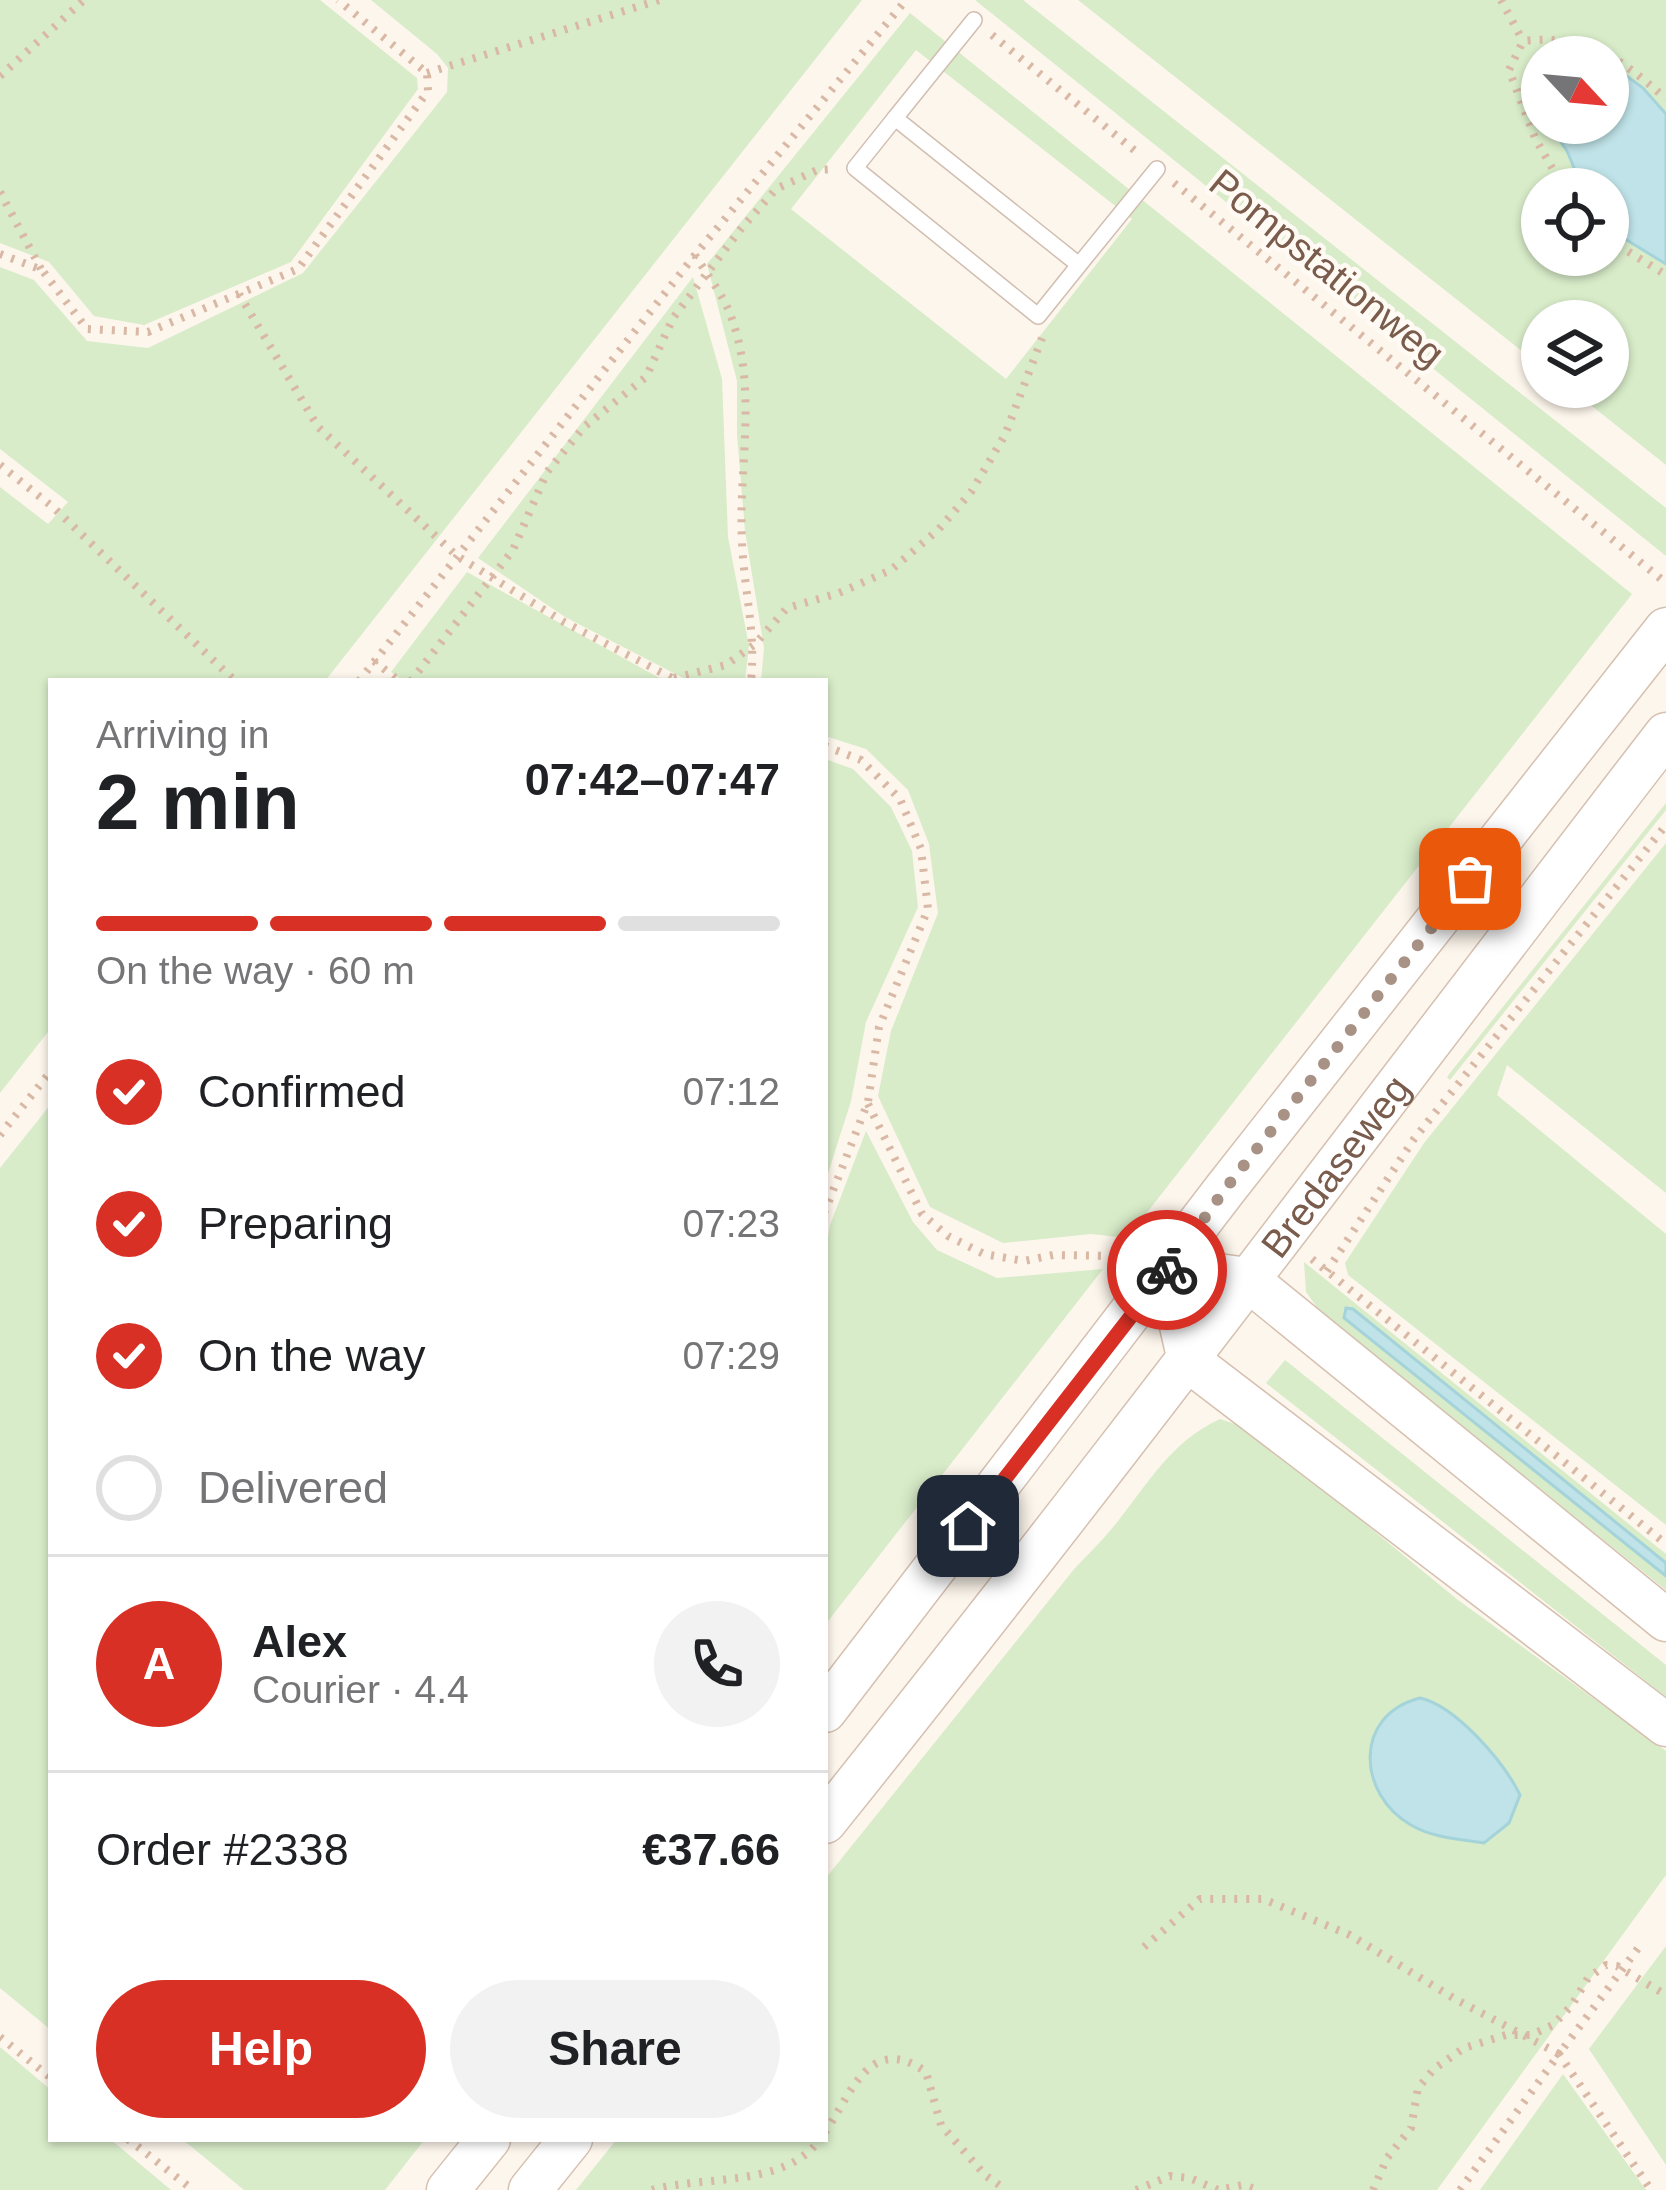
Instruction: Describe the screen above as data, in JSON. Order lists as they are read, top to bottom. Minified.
{"streets":{"main road":["Bredaseweg"],"path":["Pompstationweg"]},"north":"bottom right","page":{"heading":["2 min","Arriving in","07:42–07:47"],"panel":["Alex","Courier · 4.4","Order #2338","€37.66"],"bar":"On the way · 60 m","list":[["Confirmed","07:12"],["Preparing","07:23"],["On the way","07:29"],"Delivered"],"round":"A","buttons":["Help","Share"]}}
